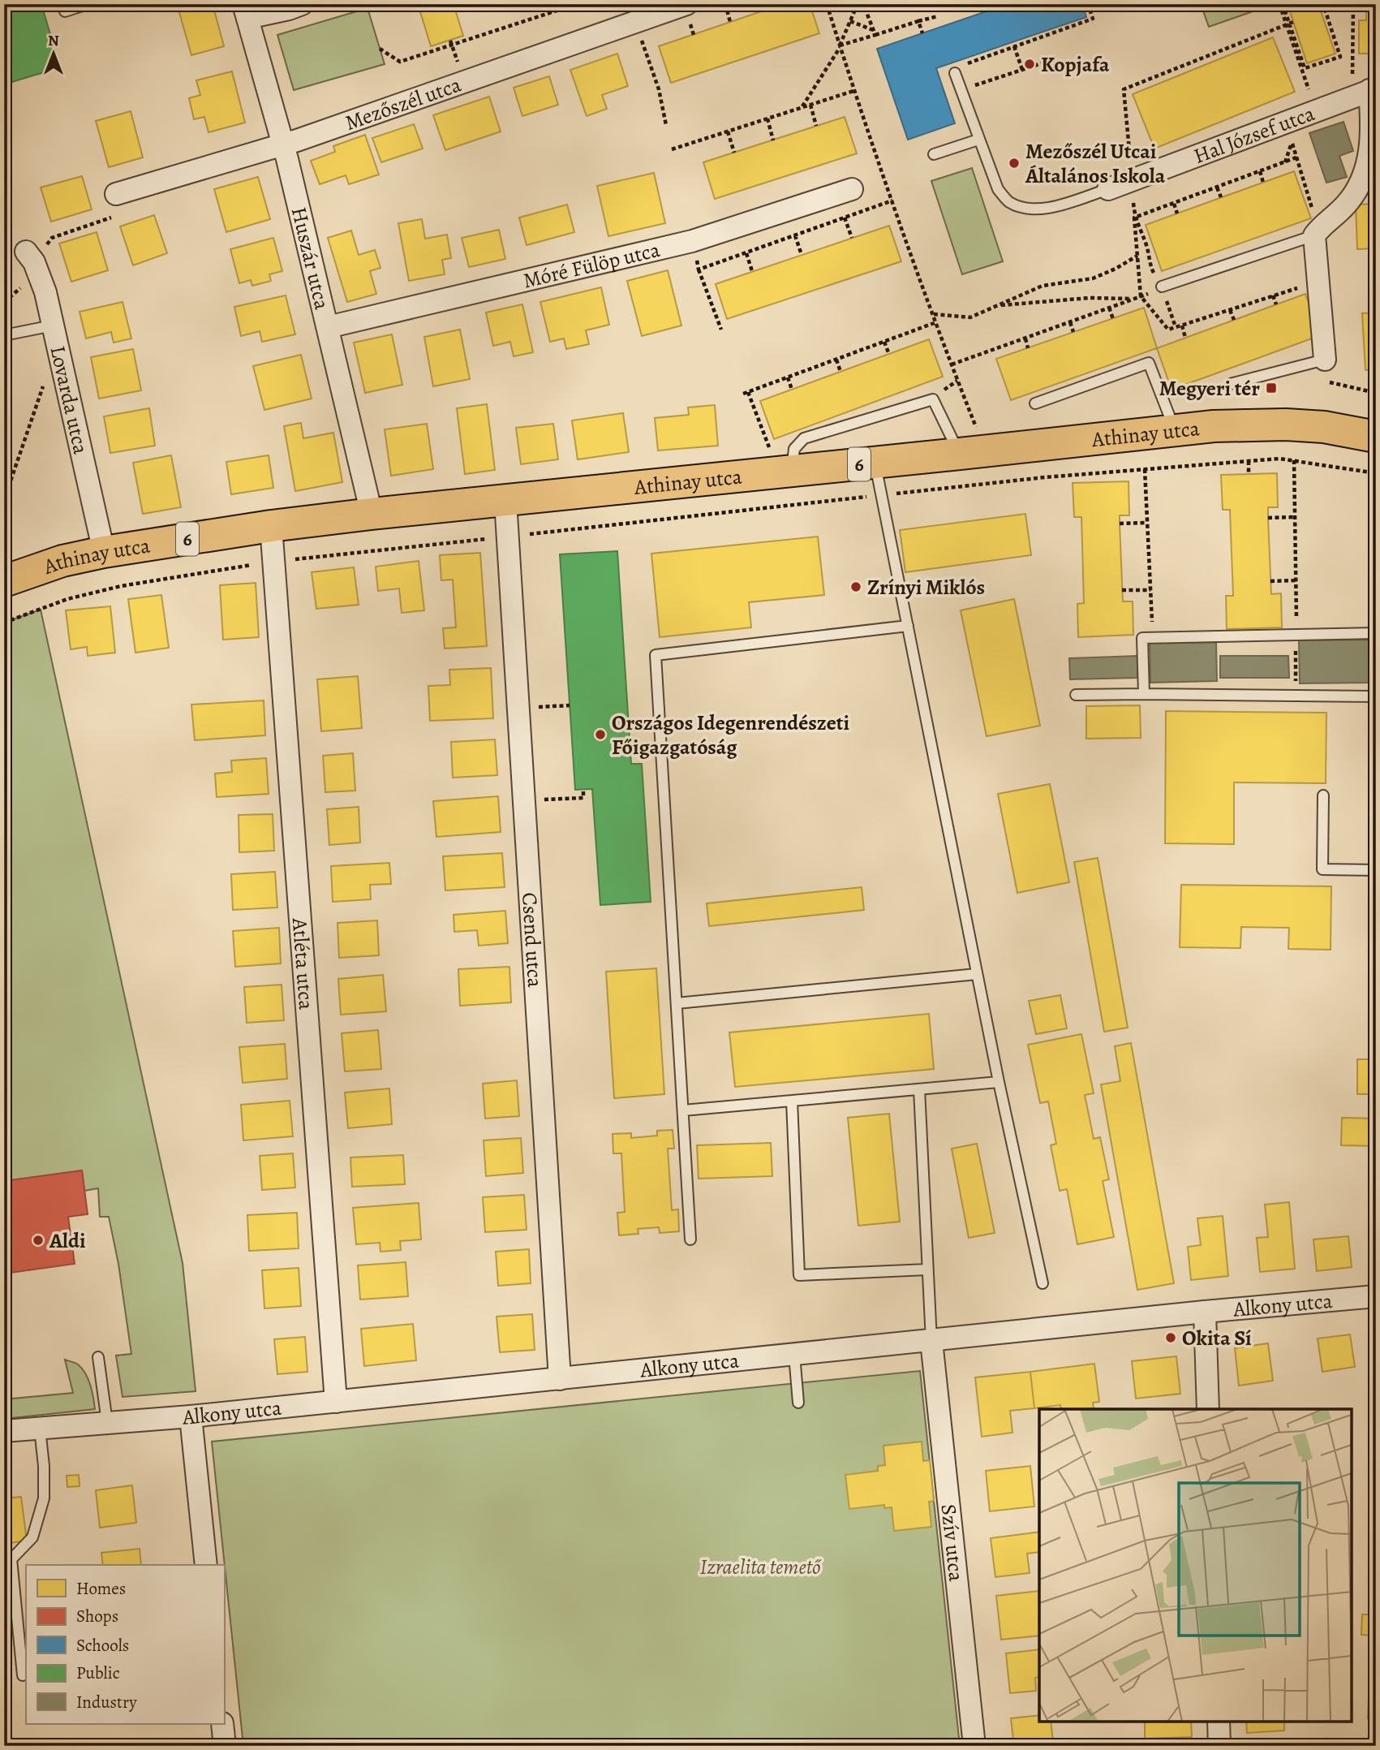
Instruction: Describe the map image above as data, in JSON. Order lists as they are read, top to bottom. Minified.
{"streets":{"main road":["Athinay utca","6"],"street":["Mezőszél utca","Hal József utca","Huszár utca","Móré Fülöp utca","Lovarda utca","Csend utca","Atléta utca","Alkony utca","Szív utca"]},"crossings":[["Mezőszél utca","Huszár utca"],["Huszár utca","Móré Fülöp utca"],["Huszár utca","Athinay utca"],["Lovarda utca","Athinay utca"],["Athinay utca","Csend utca"],["Athinay utca","Atléta utca"],["Csend utca","Alkony utca"],["Atléta utca","Alkony utca"],["Alkony utca","Szív utca"]],"parks":["Izraelita temető"],"places":{"other":["Kopjafa","Mezőszél Utcai Általános Iskola","Zrínyi Miklós","Országos Idegenrendészeti Főigazgatóság","Aldi","Okita Sí"],"transit":["Megyeri tér"]},"legend":["Homes","Shops","Schools","Public","Industry"],"north":"top"}
